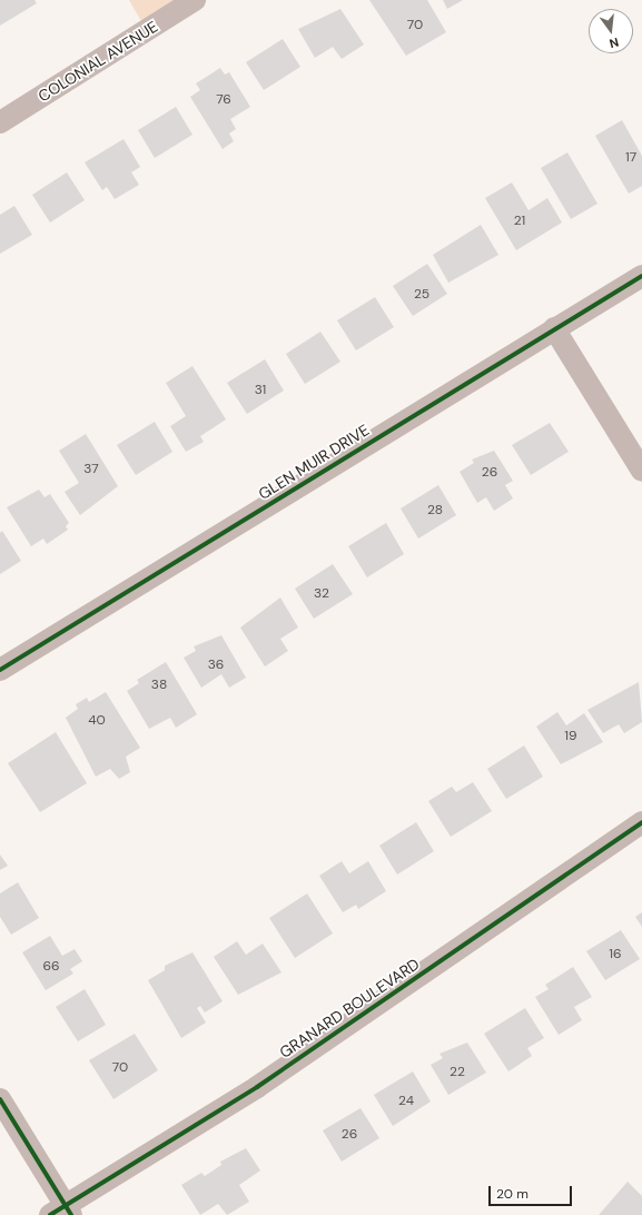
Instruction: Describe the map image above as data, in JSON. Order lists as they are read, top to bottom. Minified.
{"streets":{"street":["COLONIAL AVENUE","GLEN MUIR DRIVE","GRANARD BOULEVARD"]},"house_numbers":["70","76","17","21","25","31","37","26","28","32","36","38","40","19","16","66","70","22","24","26"],"scale_bar":"20 m","north":"bottom"}
